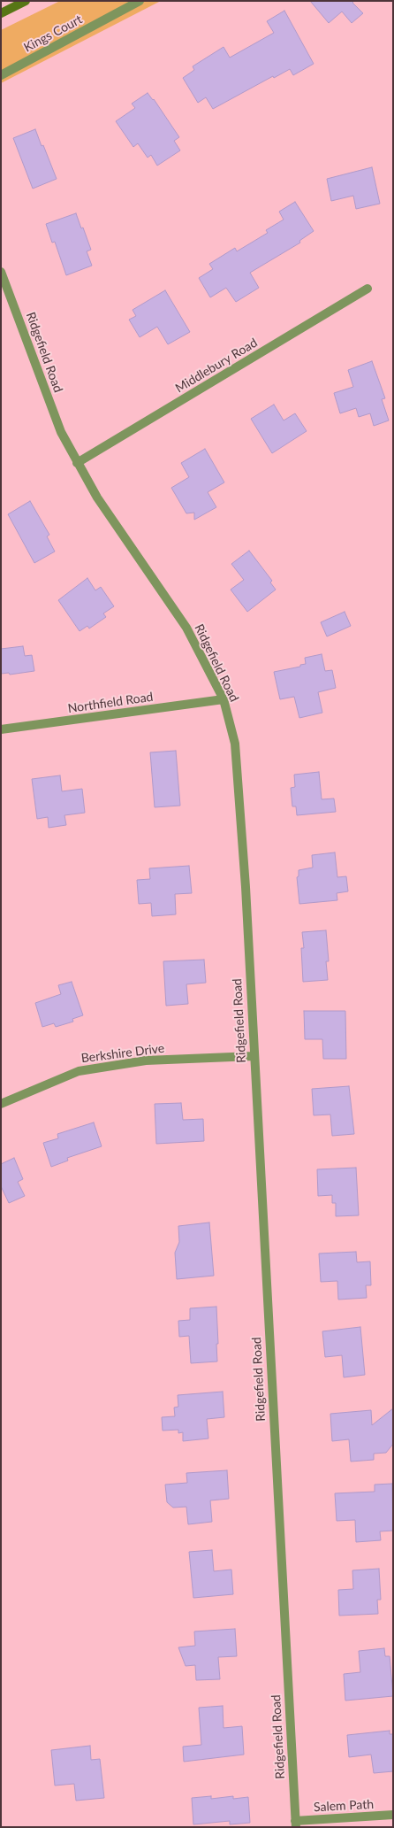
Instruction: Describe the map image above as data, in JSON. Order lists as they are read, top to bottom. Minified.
{"streets":{"street":["Kings Court","Ridgefield Road","Middlebury Road","Northfield Road","Berkshire Drive","Salem Path"]},"crossings":[["Ridgefield Road","Middlebury Road"],["Ridgefield Road","Northfield Road"],["Ridgefield Road","Berkshire Drive"],["Ridgefield Road","Salem Path"]]}
